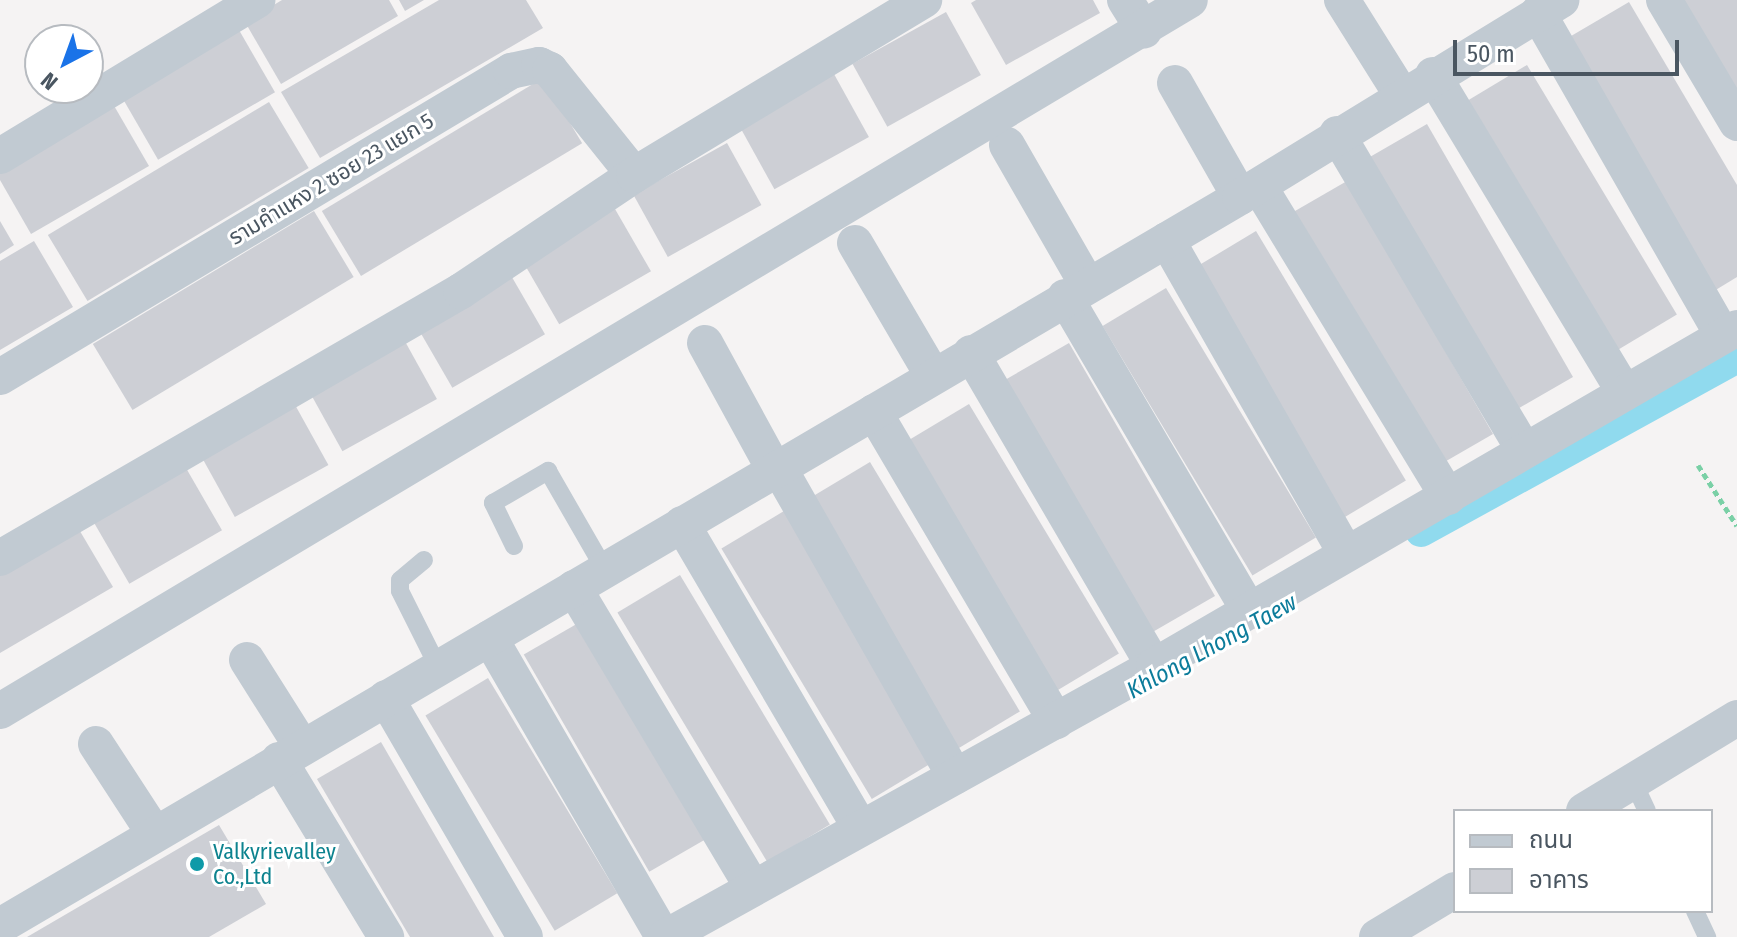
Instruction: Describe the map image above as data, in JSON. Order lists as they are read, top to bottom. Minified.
{"streets":{"street":["รามคำแหง 2 ซอย 23 แยก 5"]},"water":["Khlong Lhong Taew"],"places":["Valkyrievalley Co.,Ltd"],"legend":["ถนน","อาคาร"],"scale_bar":"50 m","north":"bottom left"}
